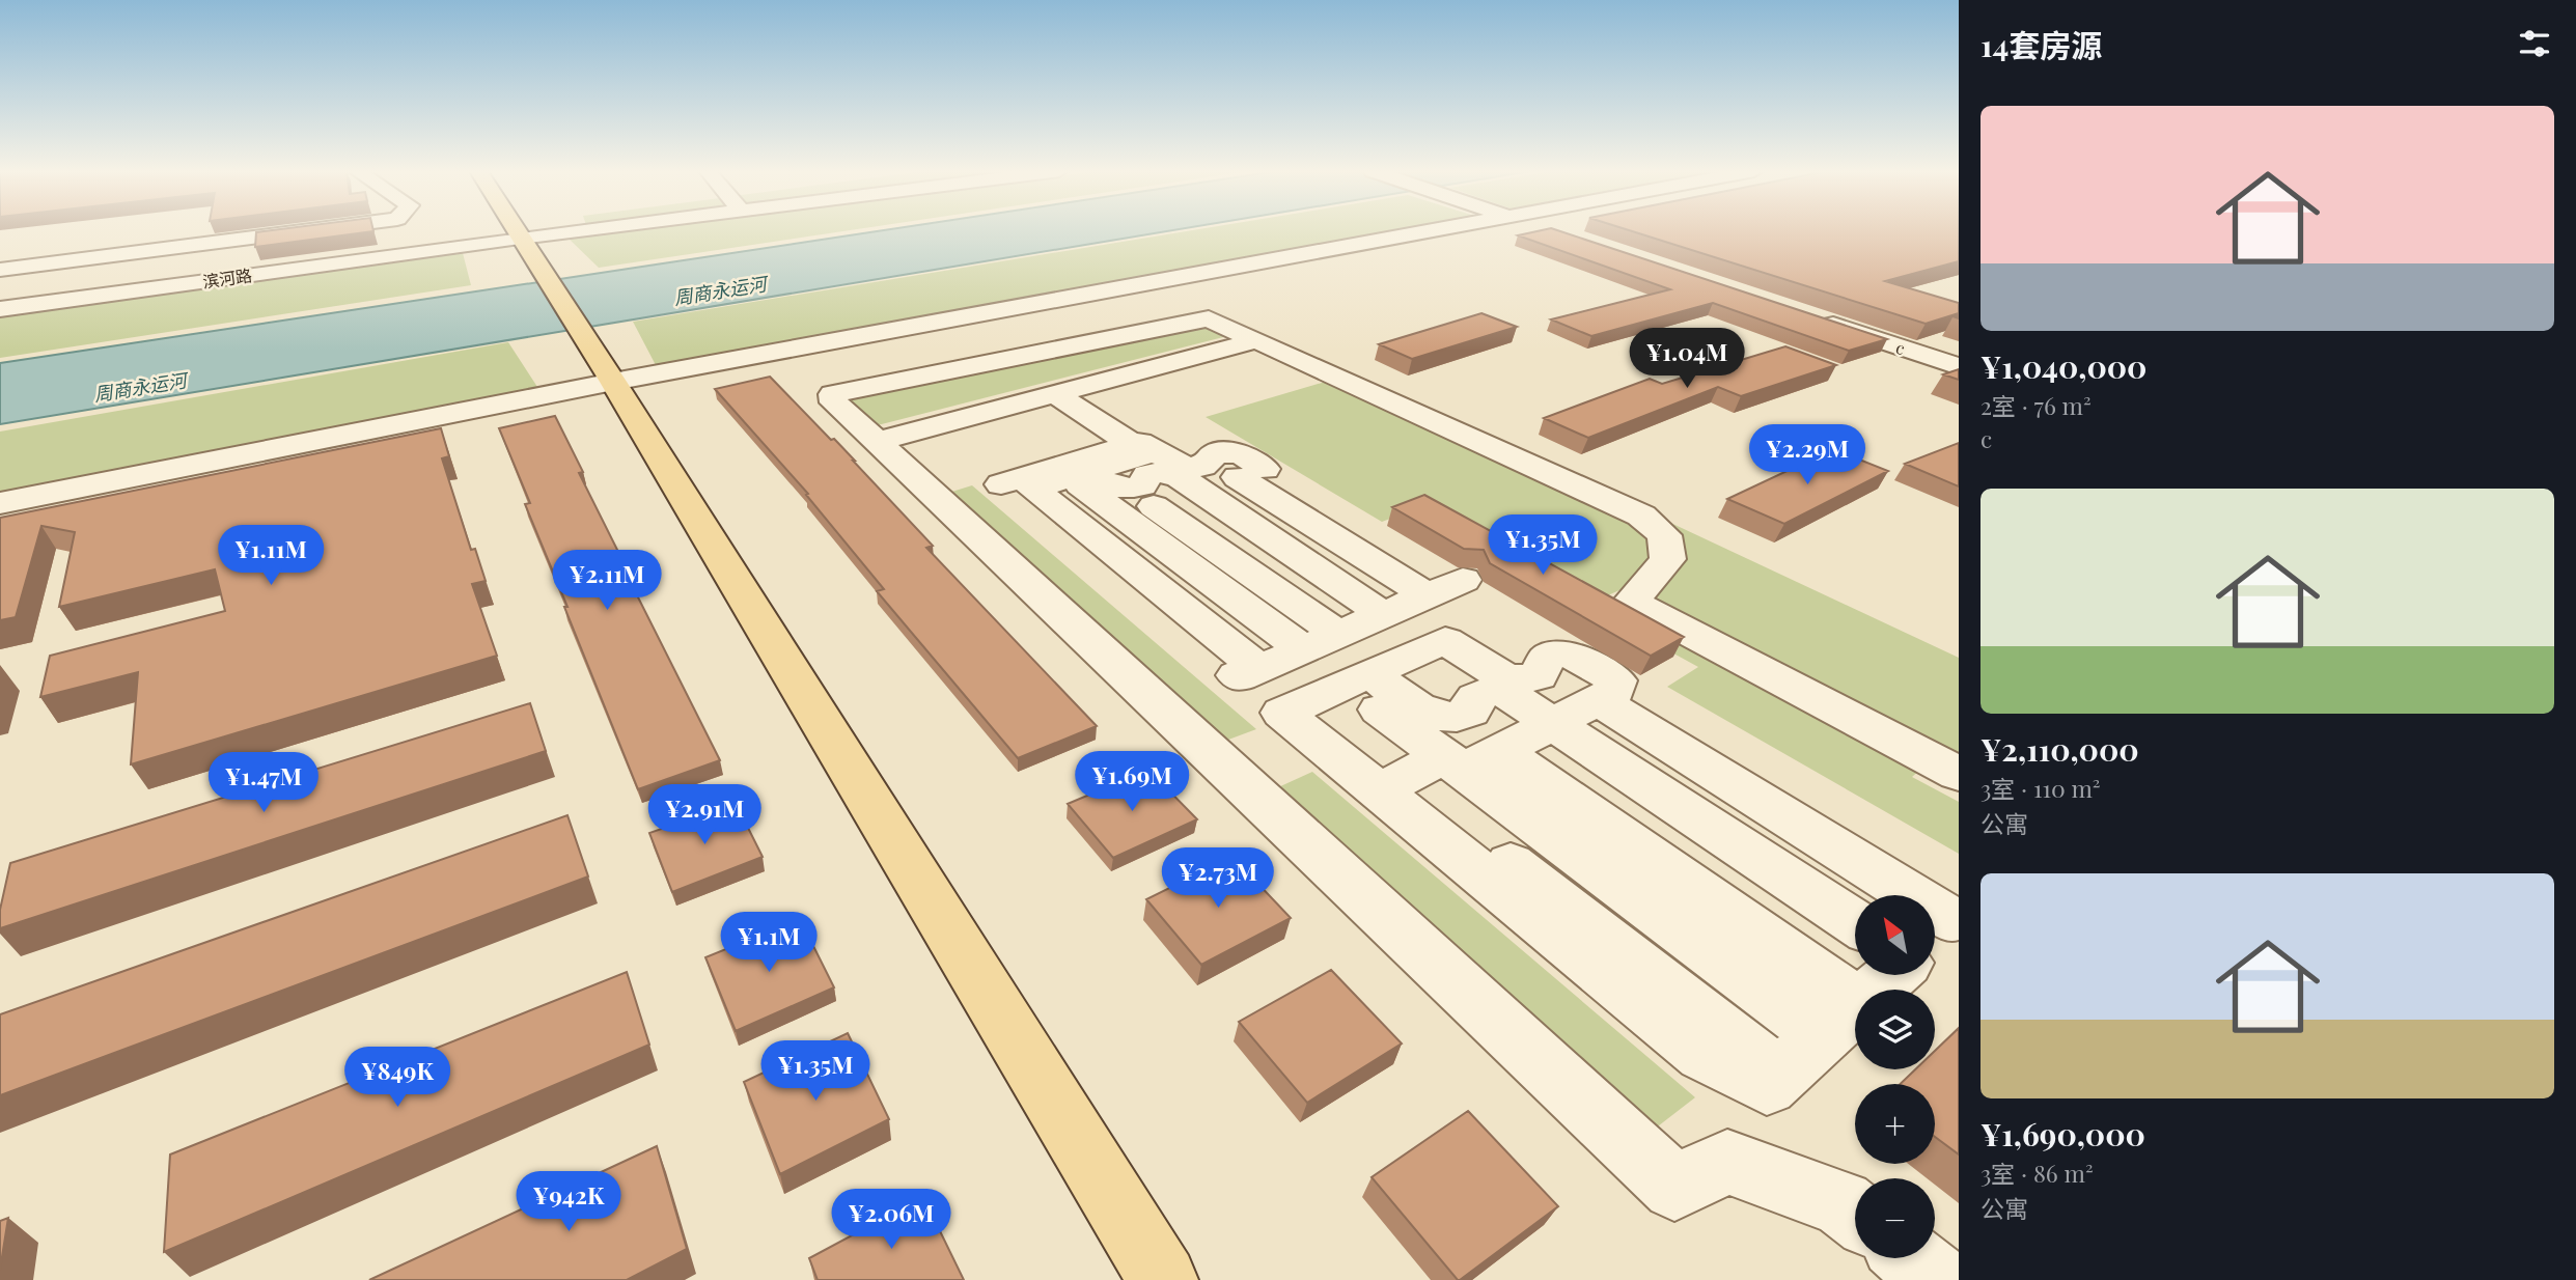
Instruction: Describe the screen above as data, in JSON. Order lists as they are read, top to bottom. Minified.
{"streets":{"street":["滨河路","c"]},"water":["周商永运河"],"north":"top left","page":{"heading":"14套房源","list":[{"name":"¥1,040,000","note":"2室 · 76 m² · c"},{"name":"¥2,110,000","note":"3室 · 110 m² · 公寓"},{"name":"¥1,690,000","note":"3室 · 86 m² · 公寓"}],"price":["¥1.04M","¥2.29M","¥1.35M","¥1.11M","¥2.11M","¥1.69M","¥1.47M","¥2.91M","¥2.73M","¥1.1M","¥1.35M","¥849K","¥942K","¥2.06M"],"map_buttons":["+","−"]}}
